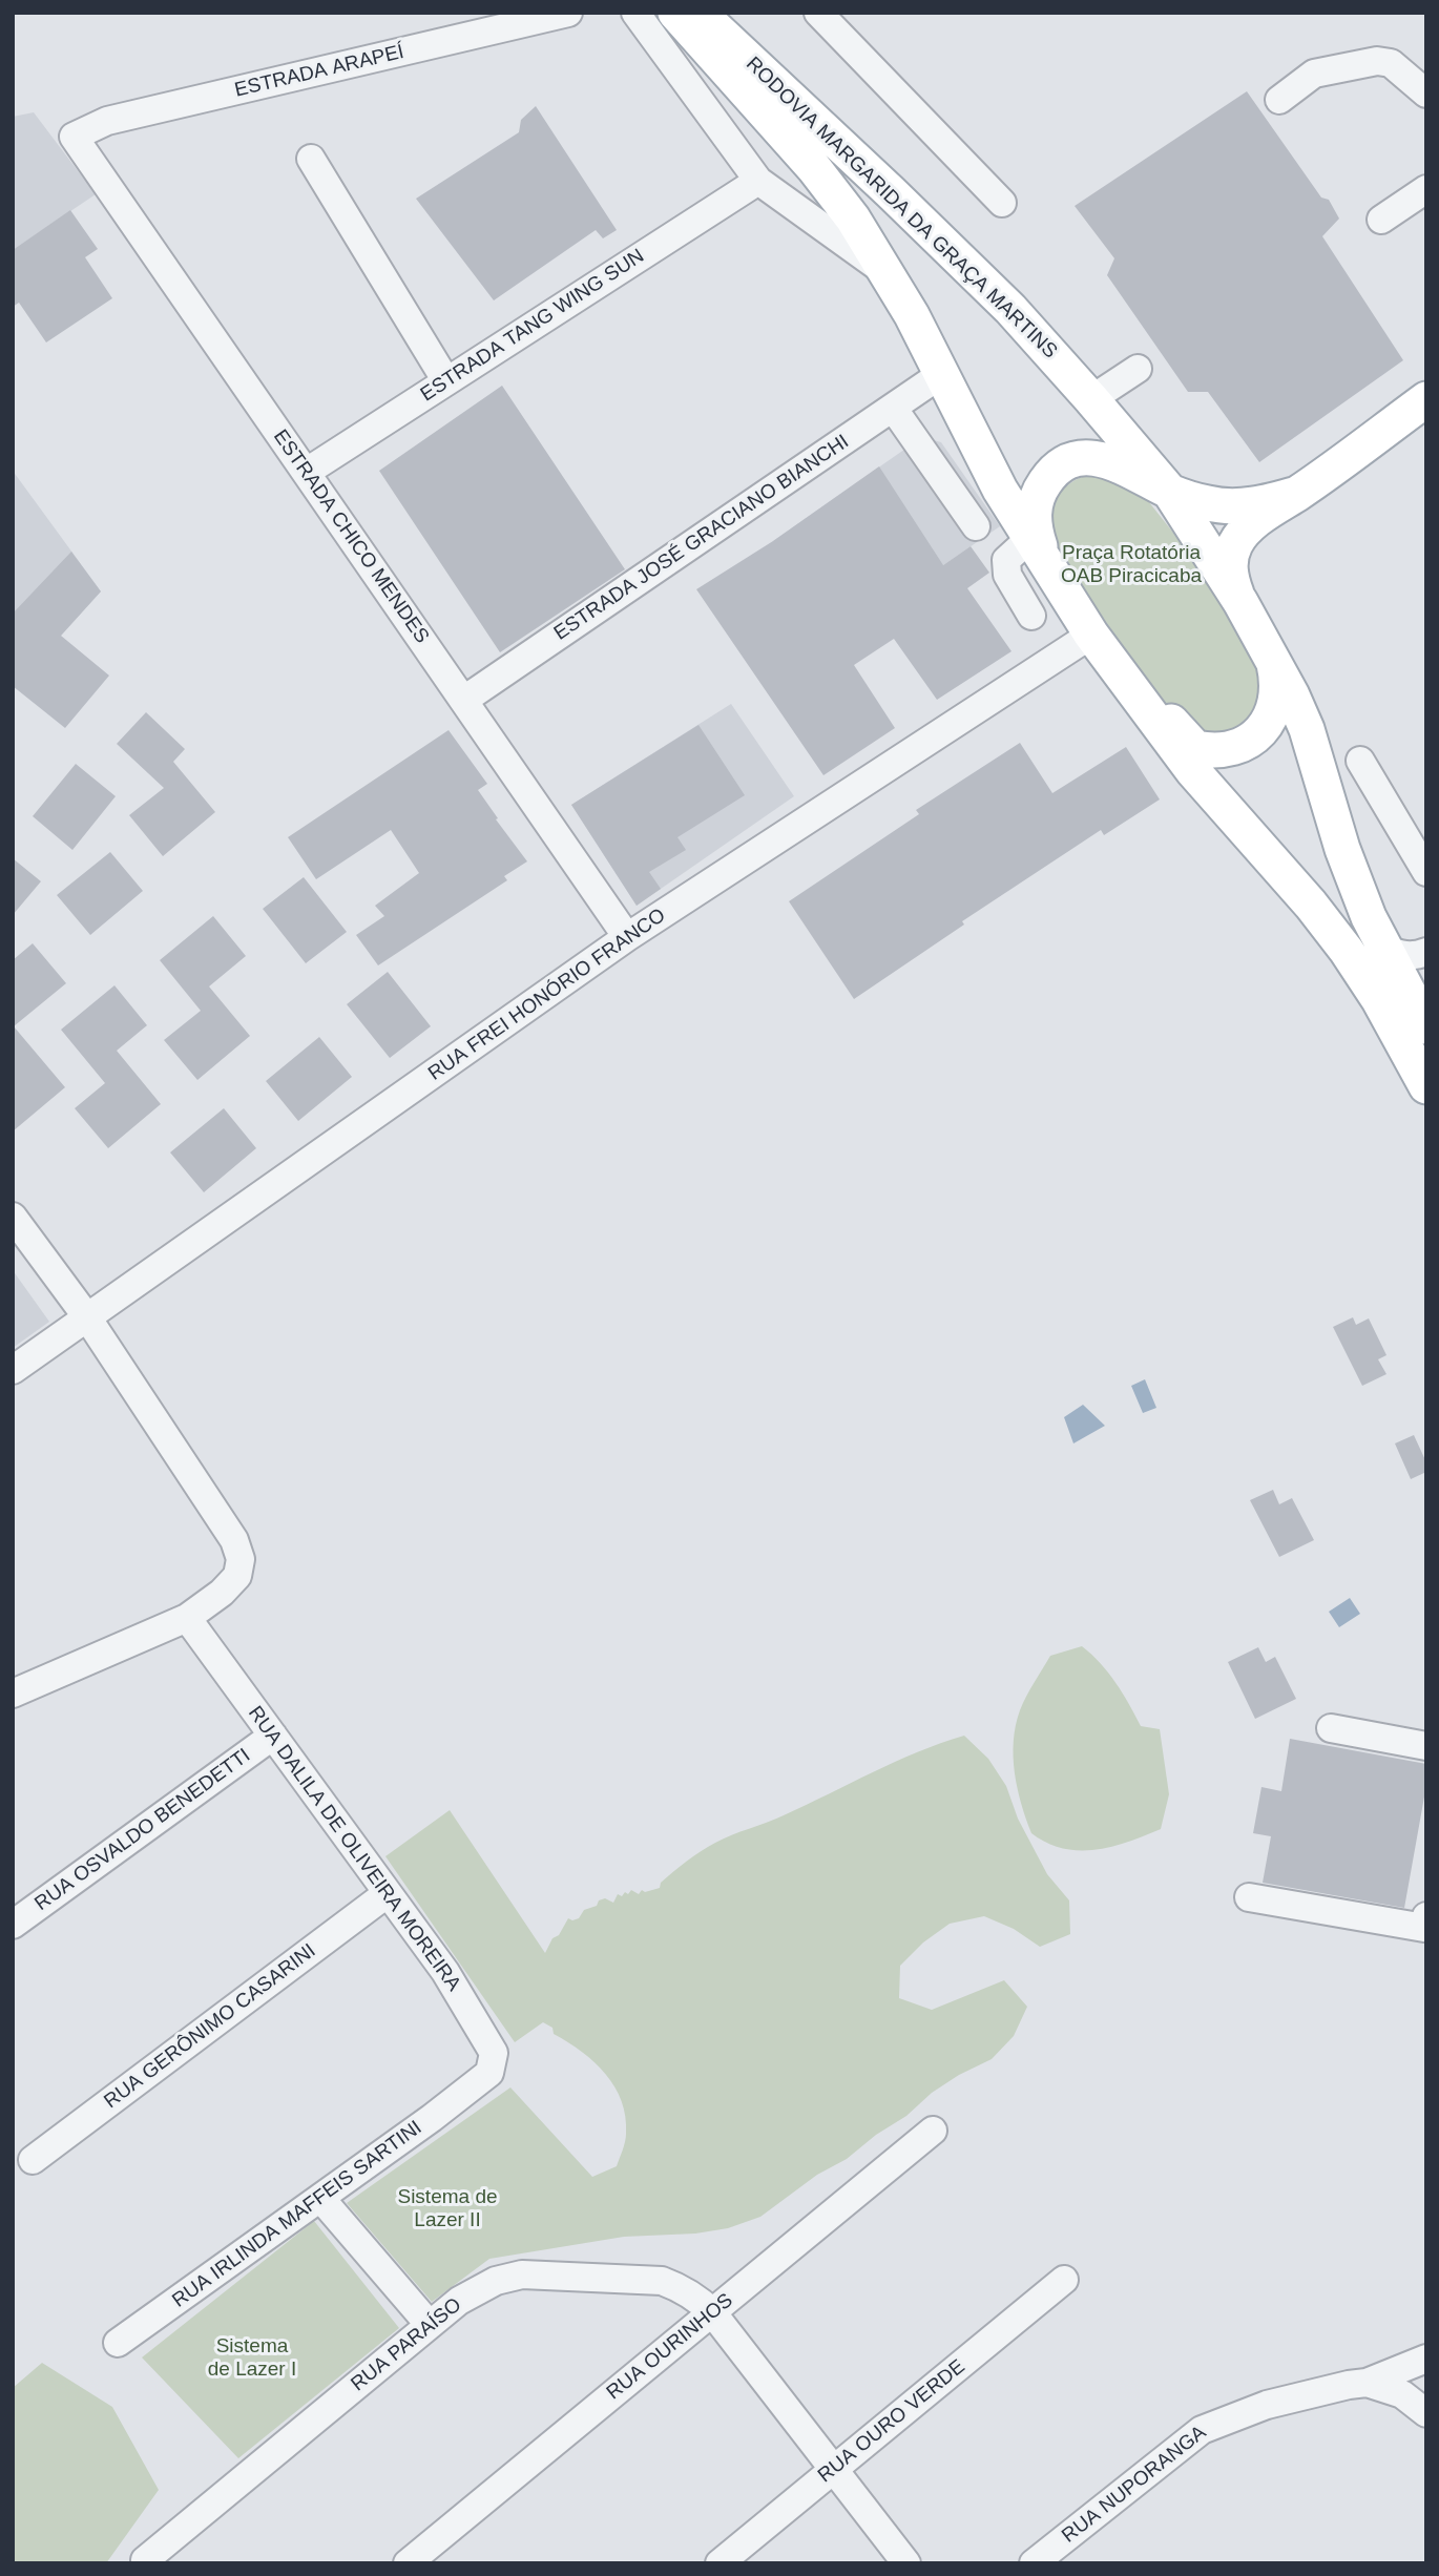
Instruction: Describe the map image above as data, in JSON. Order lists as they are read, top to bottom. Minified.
{"streets":{"main road":["RODOVIA MARGARIDA DA GRAÇA MARTINS"],"street":["ESTRADA ARAPEÍ","ESTRADA TANG WING SUN","ESTRADA CHICO MENDES","ESTRADA JOSÉ GRACIANO BIANCHI","RUA FREI HONÓRIO FRANCO","RUA OSVALDO BENEDETTI","RUA DALILA DE OLIVEIRA MOREIRA","RUA GERÔNIMO CASARINI","RUA IRLINDA MAFFEIS SARTINI","RUA PARAÍSO","RUA OURINHOS","RUA OURO VERDE","RUA NUPORANGA"]},"crossings":[["ESTRADA ARAPEÍ","ESTRADA CHICO MENDES"],["RODOVIA MARGARIDA DA GRAÇA MARTINS","ESTRADA JOSÉ GRACIANO BIANCHI"],["RODOVIA MARGARIDA DA GRAÇA MARTINS","RUA FREI HONÓRIO FRANCO"],["ESTRADA TANG WING SUN","ESTRADA CHICO MENDES"],["ESTRADA CHICO MENDES","ESTRADA JOSÉ GRACIANO BIANCHI"],["ESTRADA CHICO MENDES","RUA FREI HONÓRIO FRANCO"],["RUA OSVALDO BENEDETTI","RUA DALILA DE OLIVEIRA MOREIRA"],["RUA DALILA DE OLIVEIRA MOREIRA","RUA GERÔNIMO CASARINI"],["RUA DALILA DE OLIVEIRA MOREIRA","RUA IRLINDA MAFFEIS SARTINI"],["RUA PARAÍSO","RUA OURINHOS"],["RUA PARAÍSO","RUA OURO VERDE"]],"parks":["Praça Rotatória OAB Piracicaba","Sistema de Lazer II","Sistema de Lazer I"]}
